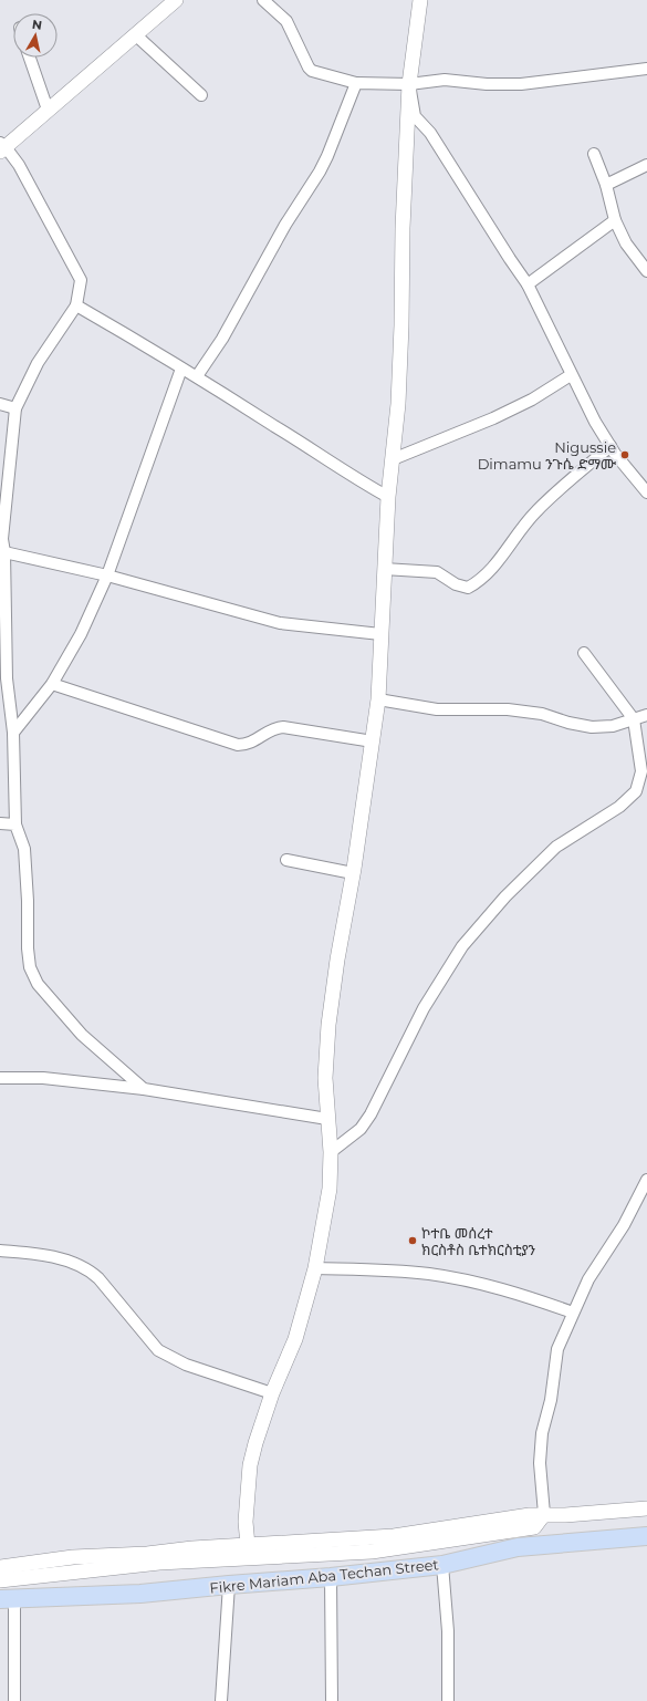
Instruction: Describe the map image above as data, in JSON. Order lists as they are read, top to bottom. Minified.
{"streets":{"main road":["Fikre Mariam Aba Techan Street"]},"places":["Nigussie Dimamu ንጉሴ ድማሙ","ኮተቤ መሰረተ ክርስቶስ ቤተክርስቲያን"],"north":"top"}
